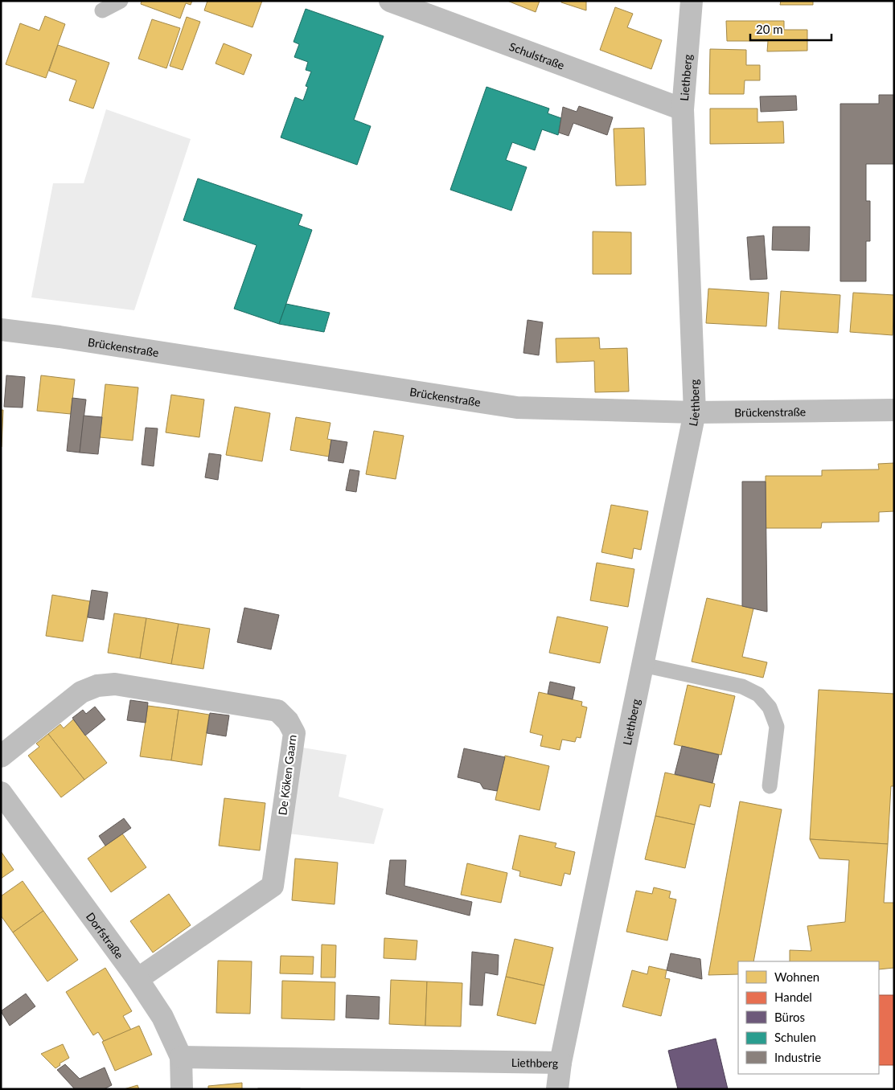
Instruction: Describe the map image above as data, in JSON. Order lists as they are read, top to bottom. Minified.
{"streets":{"street":["Schulstraße","Liethberg","Brückenstraße","De Köken Gaarn","Dorfstraße"]},"crossings":[["Schulstraße","Liethberg"],["Liethberg","Brückenstraße"],["Liethberg","Dorfstraße"],["De Köken Gaarn","Dorfstraße"]],"legend":["Wohnen","Handel","Büros","Schulen","Industrie"],"scale_bar":"20 m"}
